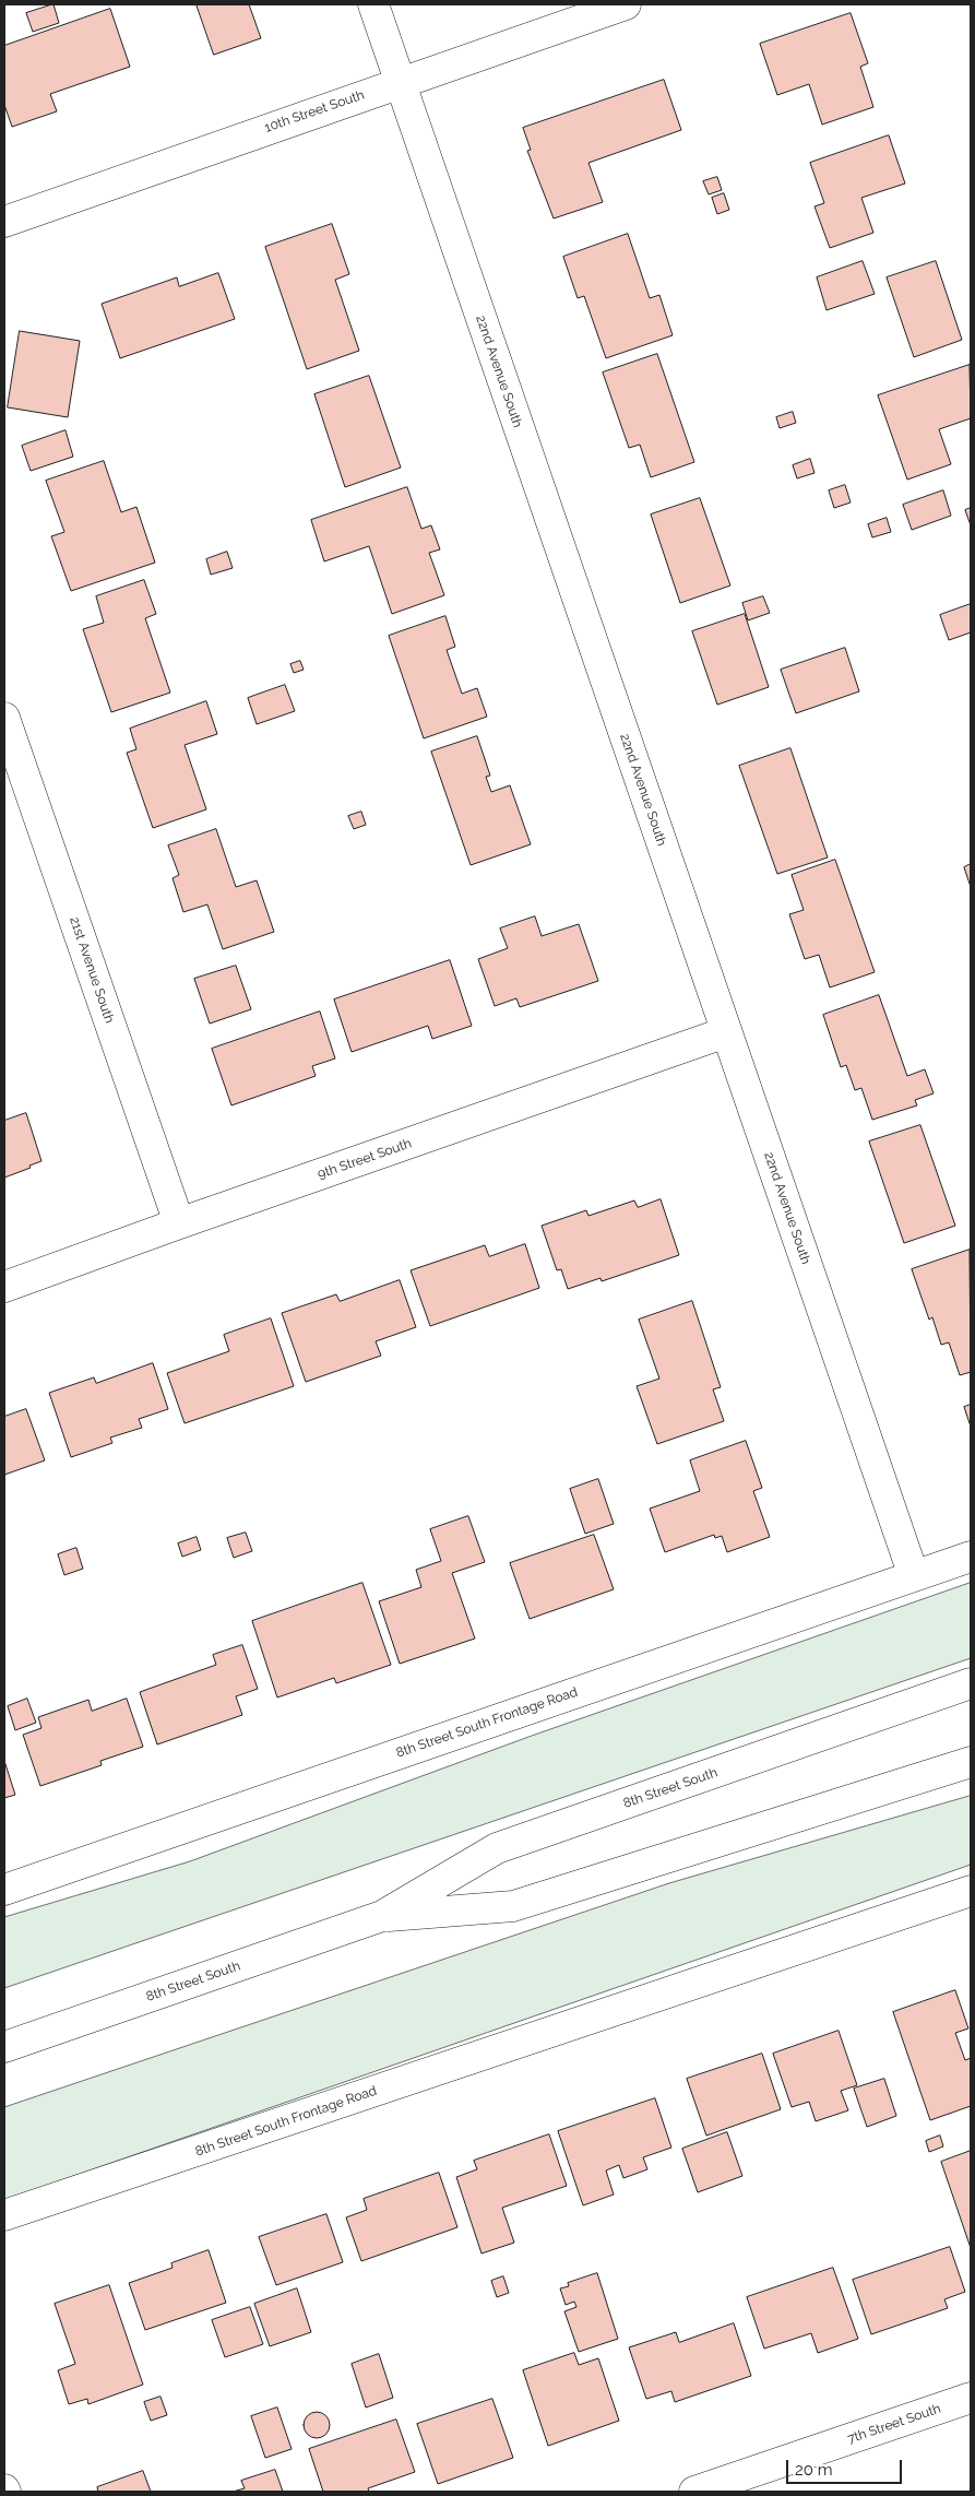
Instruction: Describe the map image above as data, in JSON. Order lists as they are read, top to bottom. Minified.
{"streets":{"street":["10th Street South","22nd Avenue South","21st Avenue South","9th Street South","8th Street South Frontage Road","8th Street South","7th Street South"]},"crossings":[["10th Street South","22nd Avenue South"],["22nd Avenue South","9th Street South"],["22nd Avenue South","8th Street South Frontage Road"],["21st Avenue South","9th Street South"]],"scale_bar":"20 m"}
